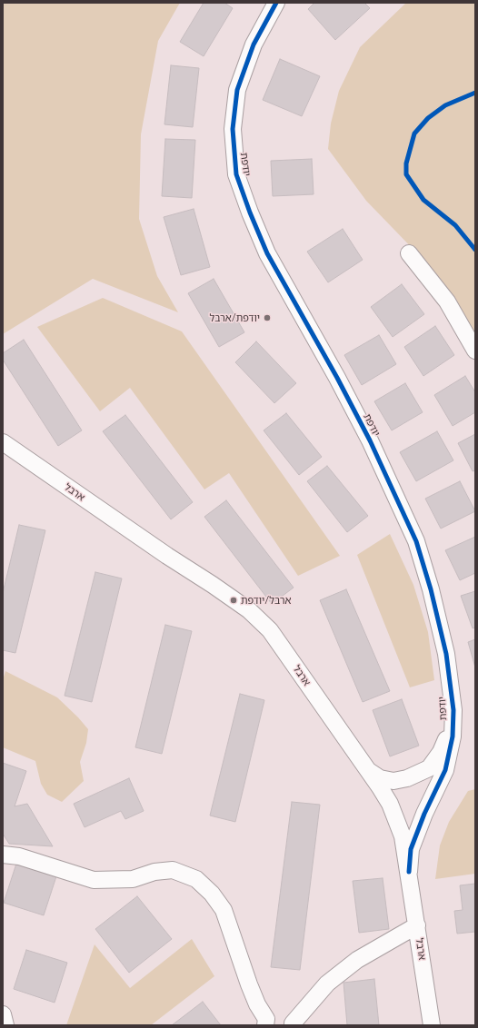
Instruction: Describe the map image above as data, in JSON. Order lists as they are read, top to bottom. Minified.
{"streets":{"street":["יודפת","ארבל"]},"crossings":[["יודפת","ארבל"]],"places":["יודפת/ארבל","ארבל/יודפת"]}
